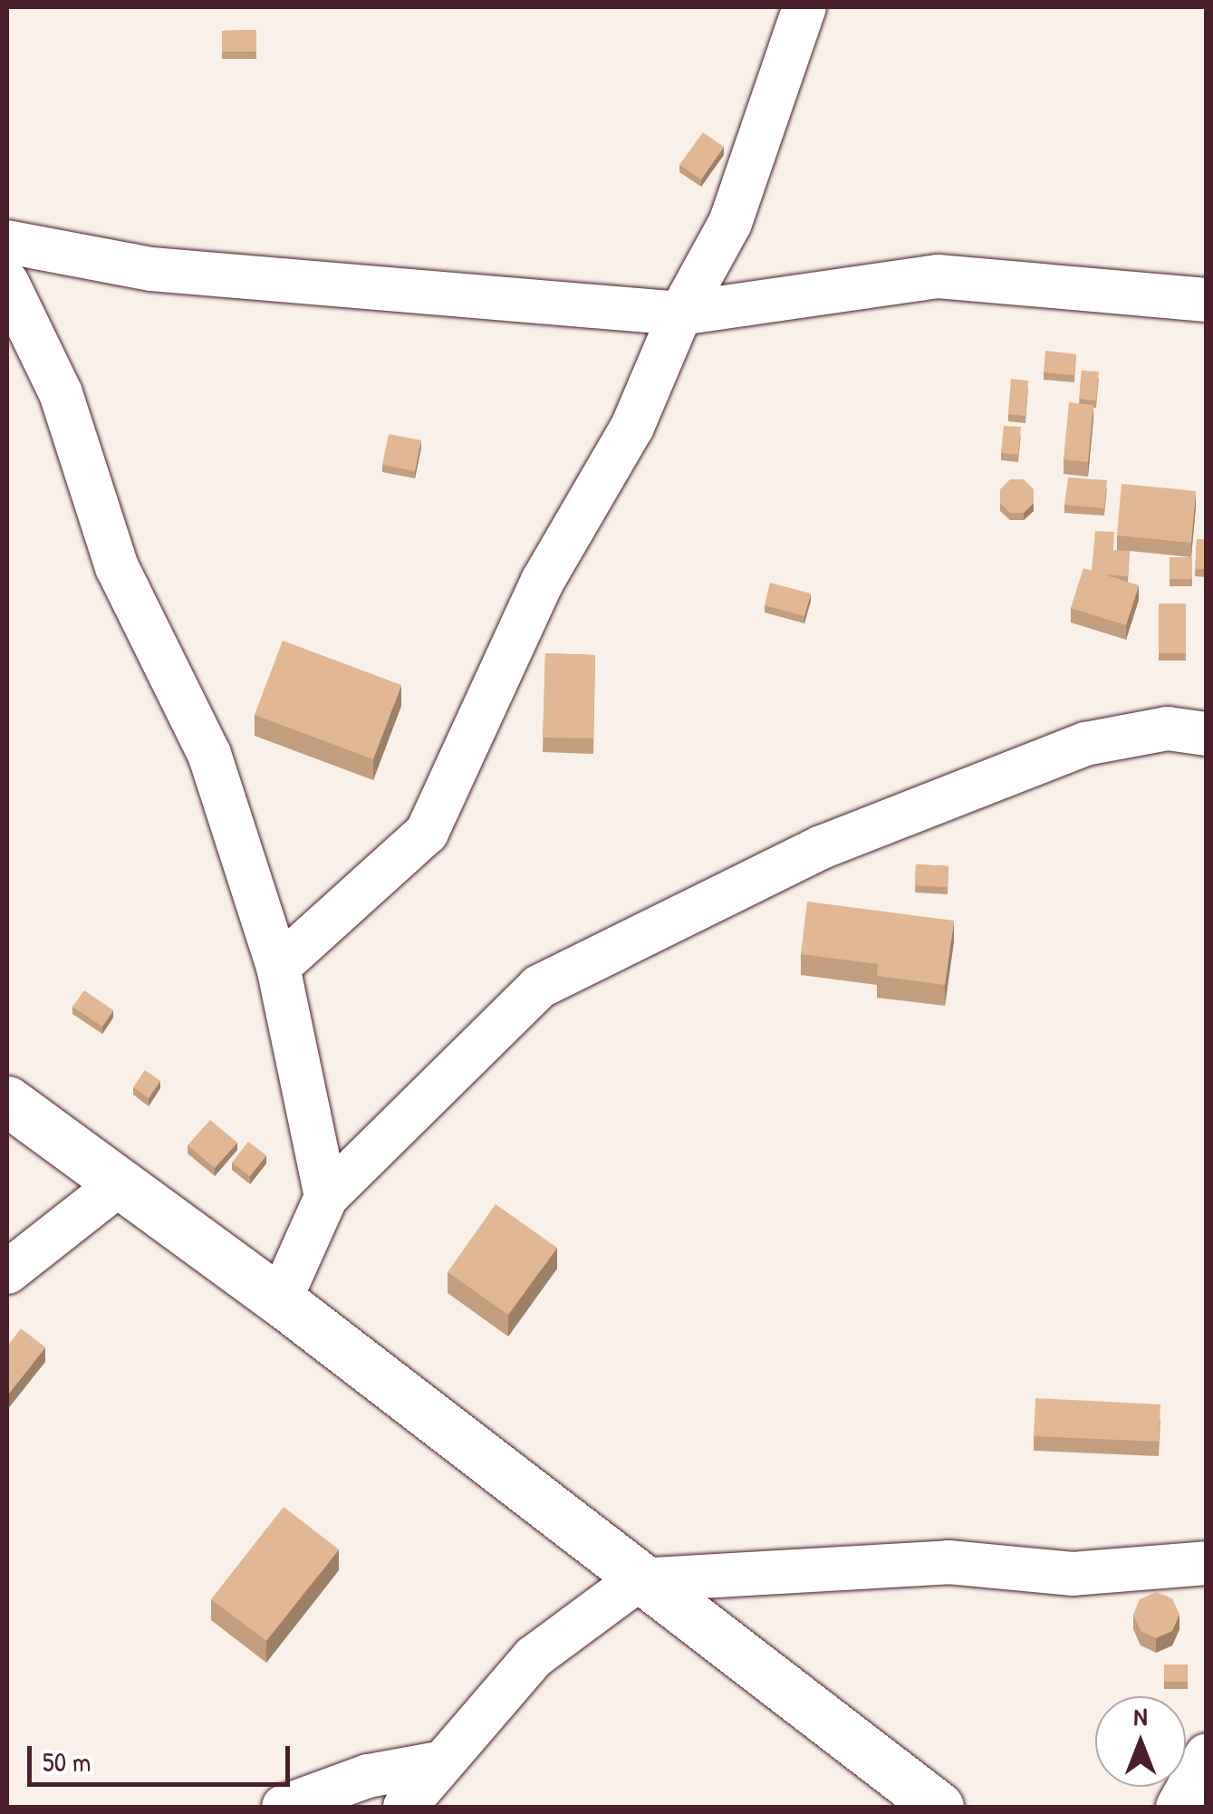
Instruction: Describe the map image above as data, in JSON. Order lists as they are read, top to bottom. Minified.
{"scale_bar":"50 m","north":"top"}
